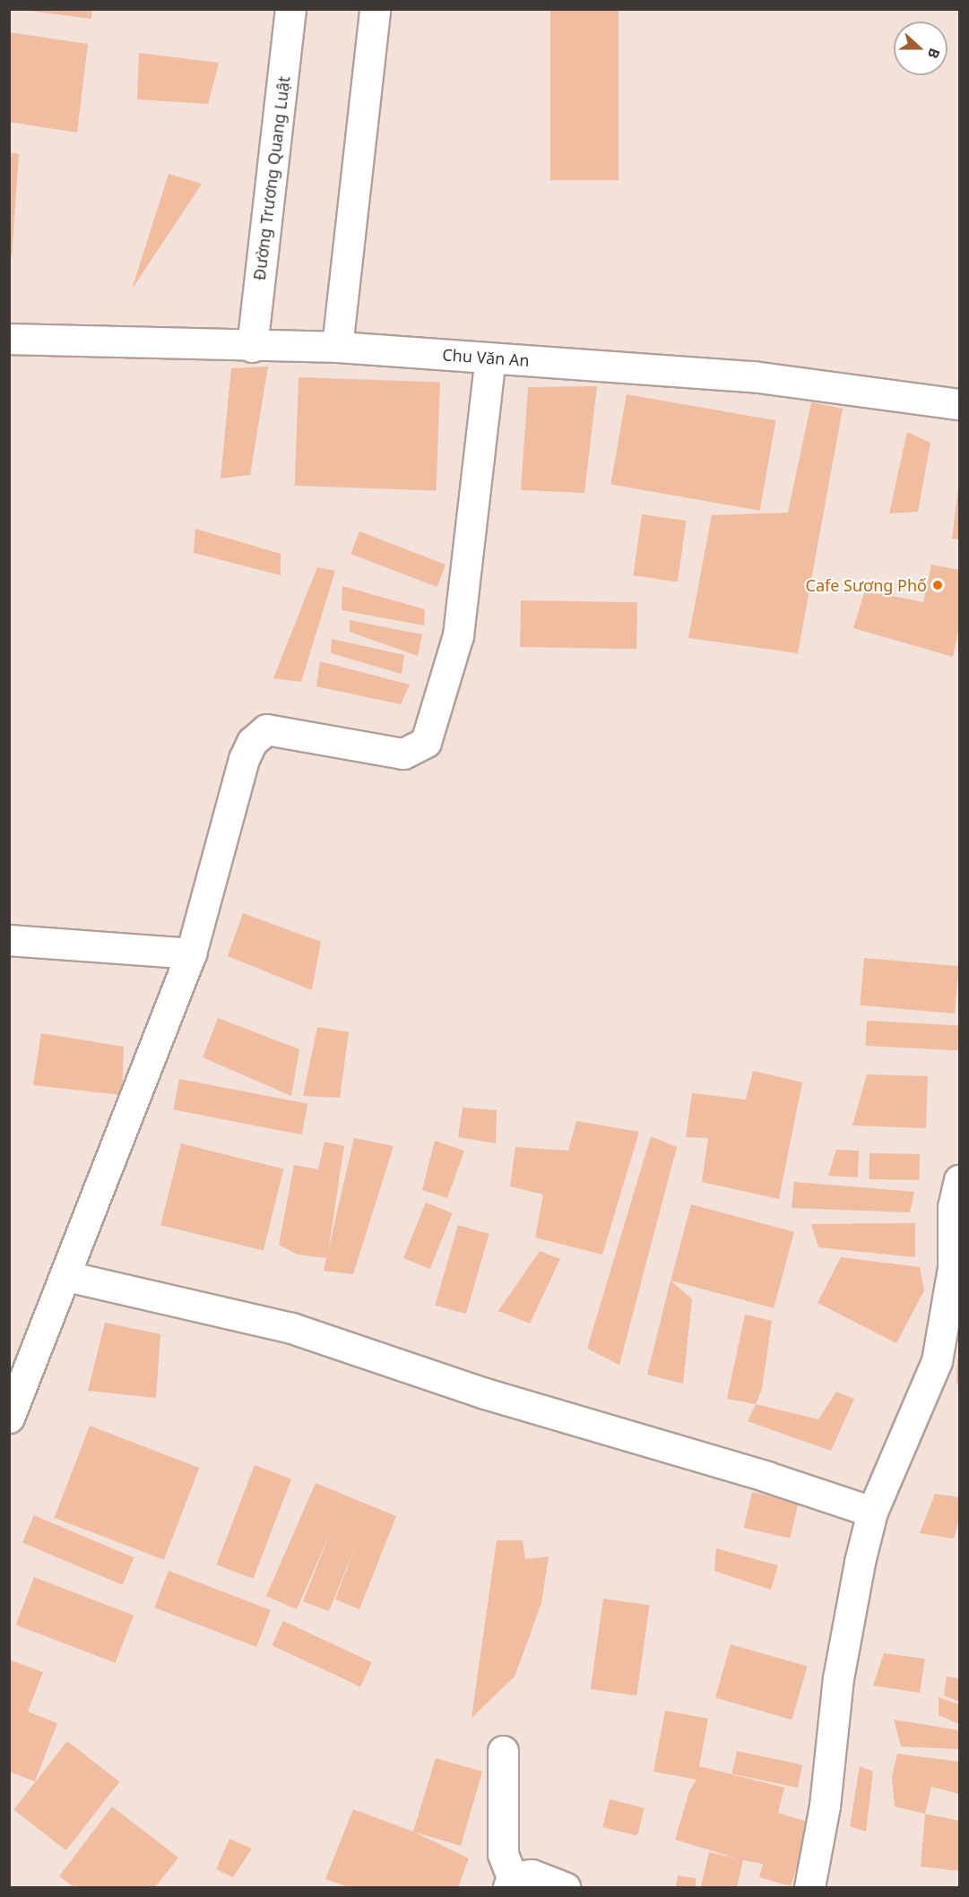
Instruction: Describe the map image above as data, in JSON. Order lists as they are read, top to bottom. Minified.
{"streets":{"street":["Đường Trương Quang Luật","Chu Văn An"]},"crossings":[["Đường Trương Quang Luật","Chu Văn An"]],"places":["Cafe Sương Phố"],"north":"right"}
